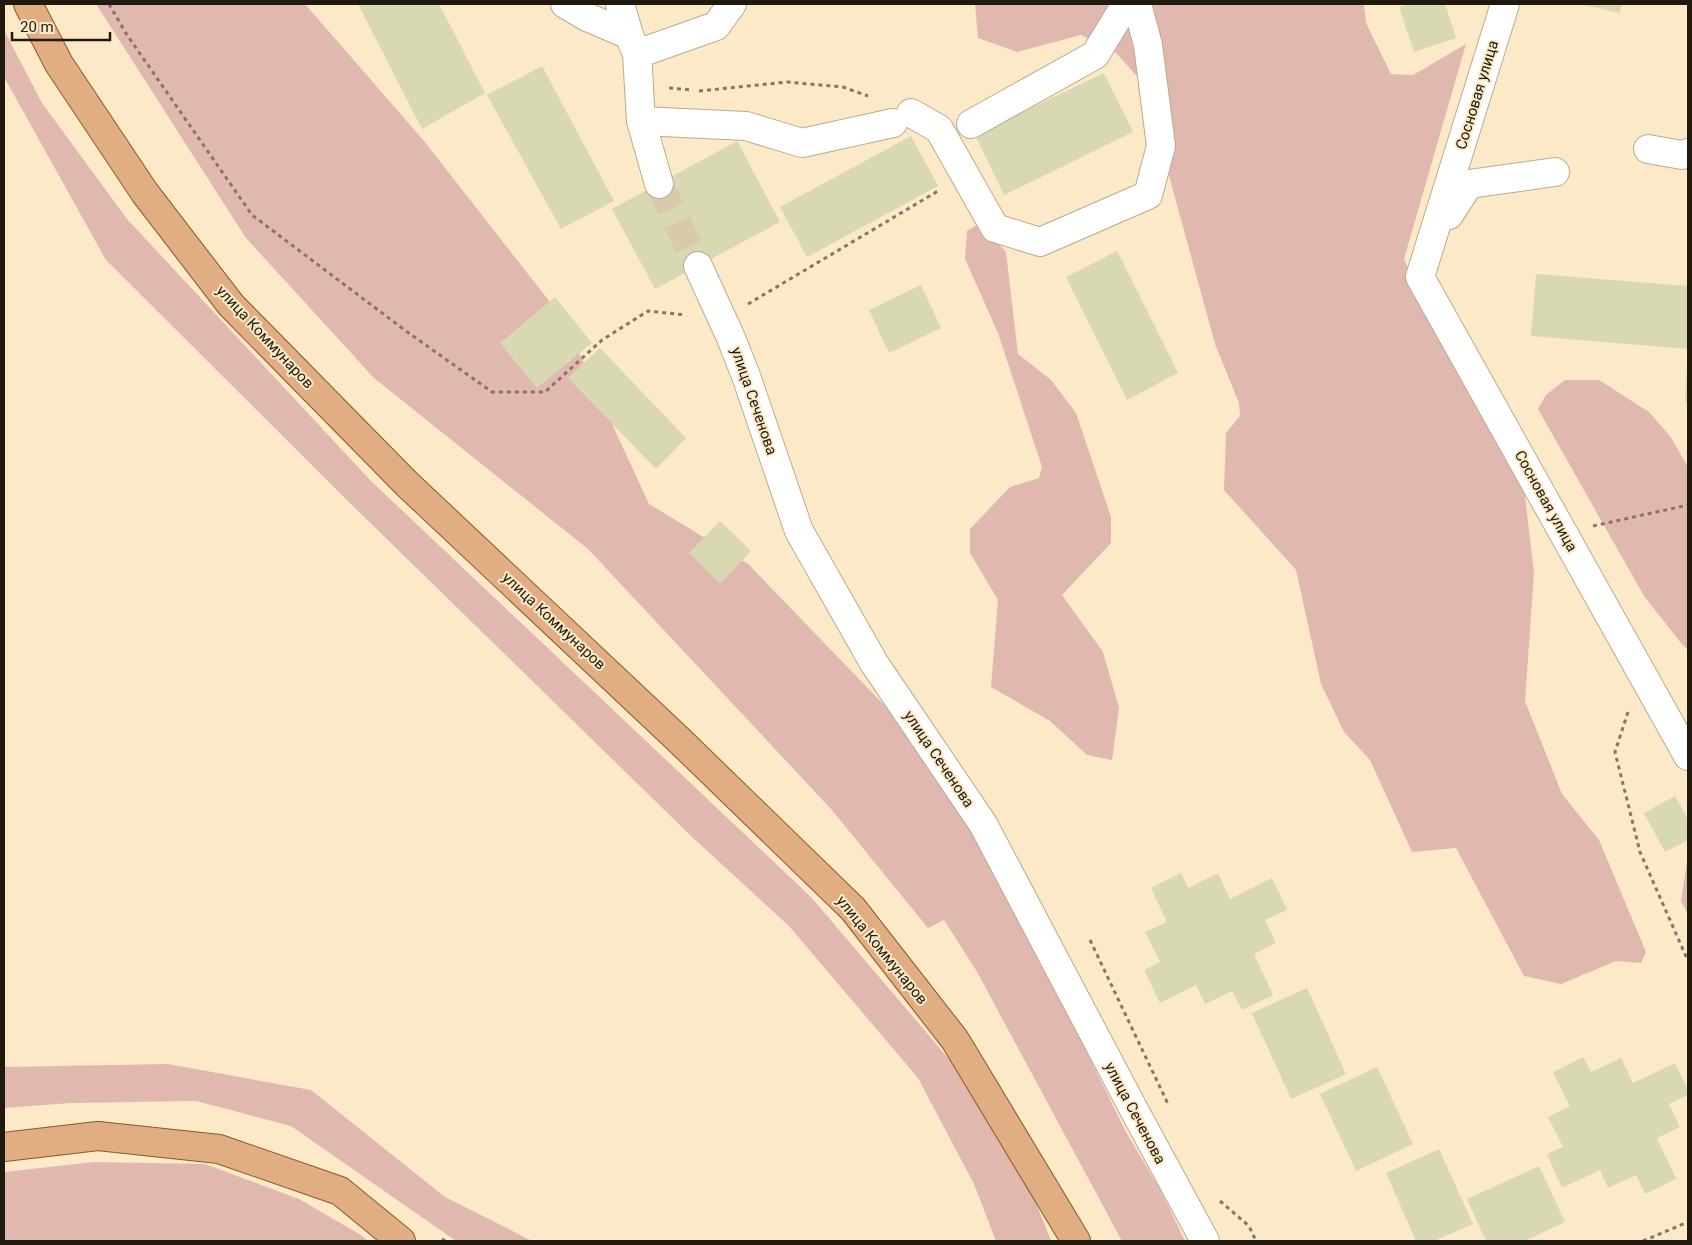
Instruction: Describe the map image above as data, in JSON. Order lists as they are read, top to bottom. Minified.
{"streets":{"main road":["улица Коммунаров"],"street":["Сосновая улица","улица Сеченова"]},"scale_bar":"20 m"}
